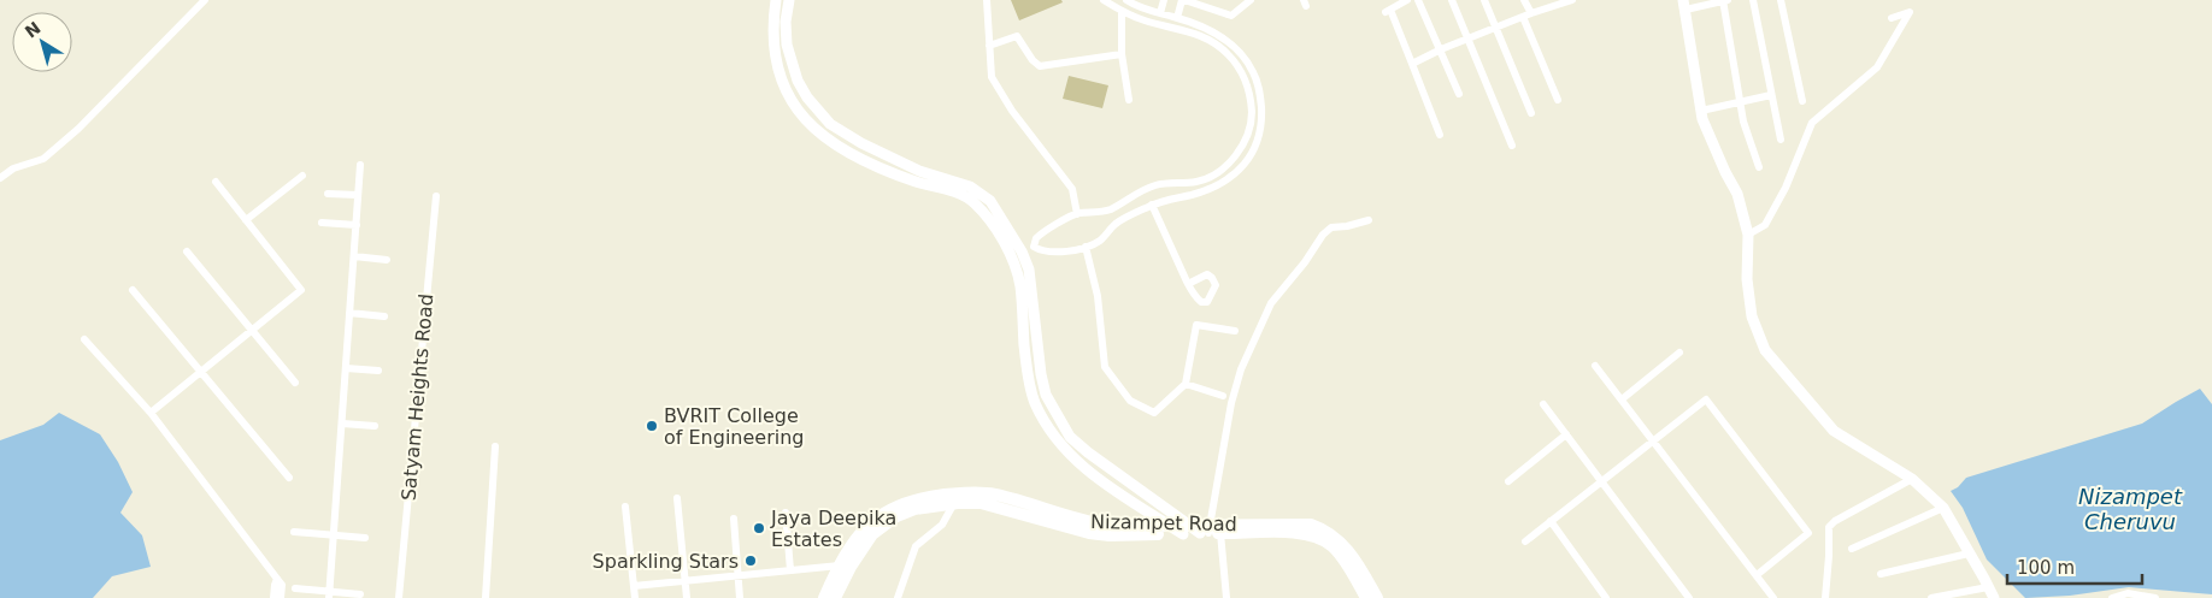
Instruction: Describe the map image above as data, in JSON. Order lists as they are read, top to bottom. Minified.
{"streets":{"main road":["Nizampet Road"],"street":["Satyam Heights Road"]},"water":["Nizampet Cheruvu"],"places":["BVRIT College of Engineering","Jaya Deepika Estates","Sparkling Stars"],"scale_bar":"100 m","north":"top left"}
